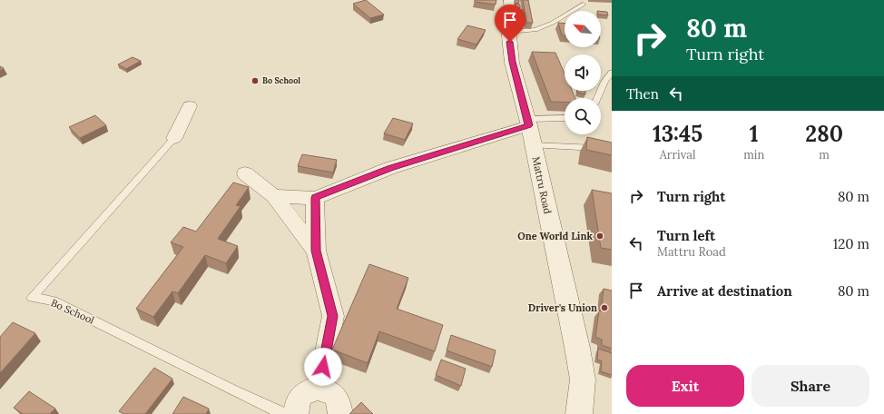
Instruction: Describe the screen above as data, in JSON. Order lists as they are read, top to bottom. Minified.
{"streets":{"street":["Mattru Road"],"lane":["Bo School"]},"places":["Bo School","One World Link","Driver's Union"],"north":"top left","page":{"turn":["80 m","Turn right"],"then":"Then","eta":["13:45","Arrival","1","min","280","m"],"list":[{"name":"Turn right","value":"80 m"},{"name":"Turn left","note":"Mattru Road","value":"120 m"},{"name":"Arrive at destination","value":"80 m"}],"buttons":["Exit","Share"]}}
